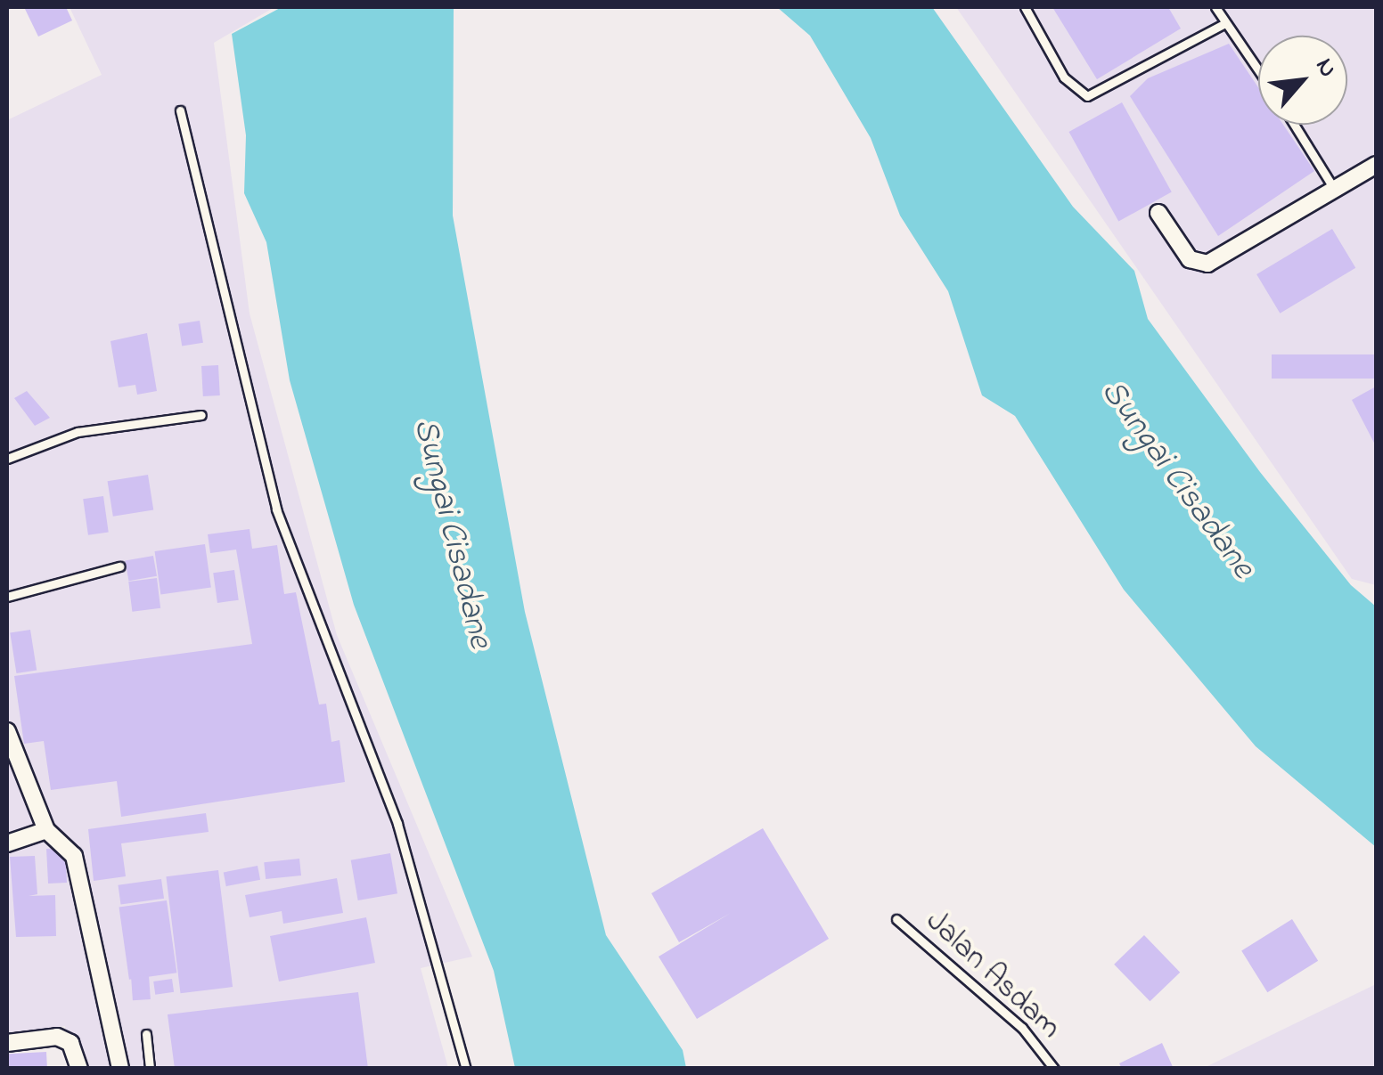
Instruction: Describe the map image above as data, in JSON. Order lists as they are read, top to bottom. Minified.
{"streets":{"lane":["Jalan Asdam"]},"water":["Sungai Cisadane"],"north":"top right"}
